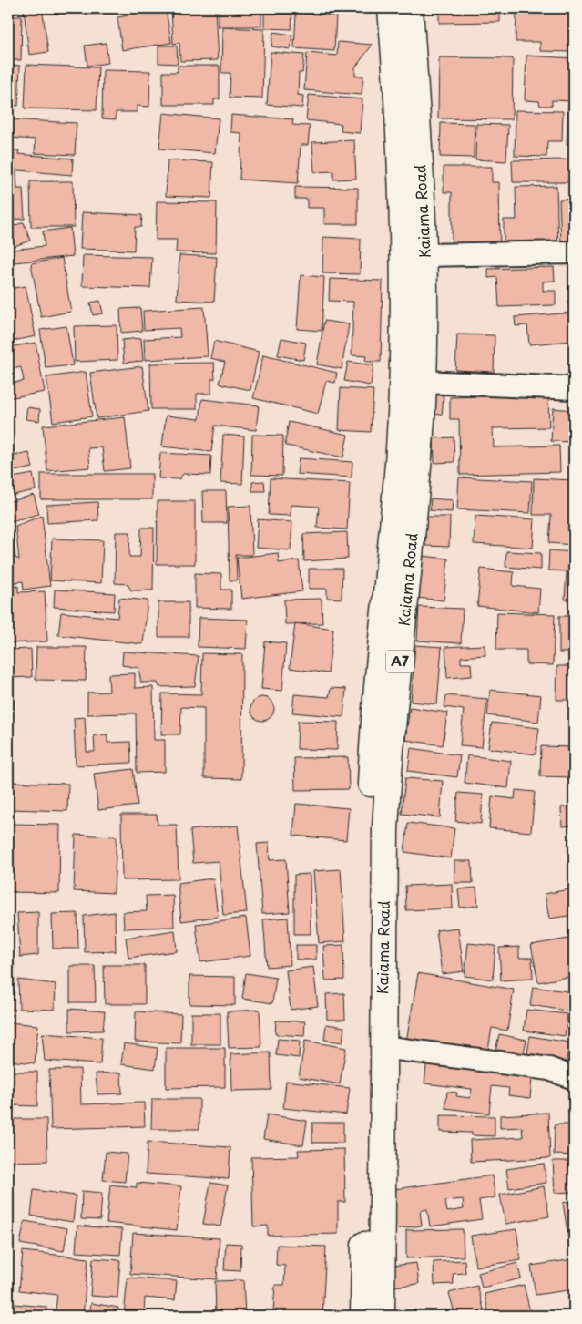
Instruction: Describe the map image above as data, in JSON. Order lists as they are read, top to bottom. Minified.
{"streets":{"highway":["Kaiama Road","A7"]}}
